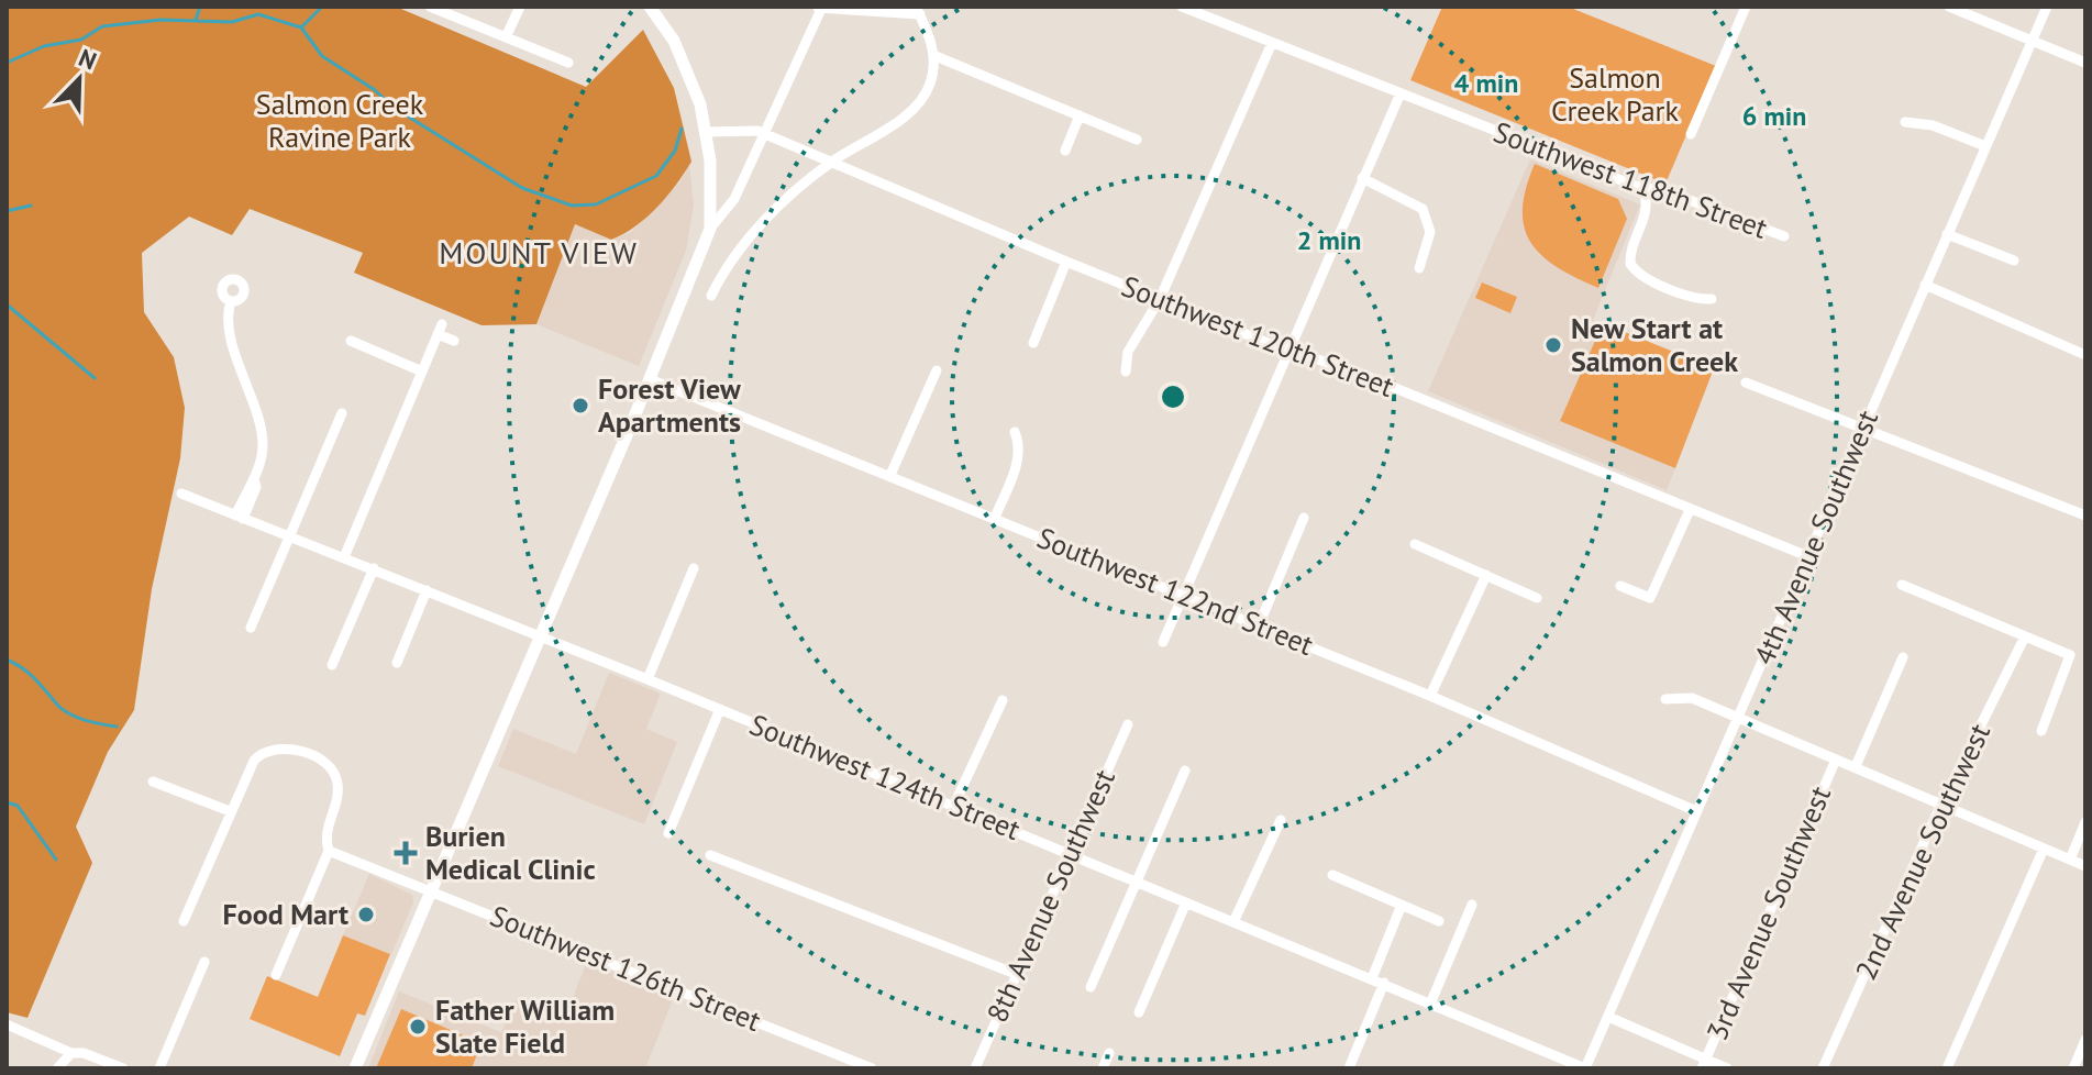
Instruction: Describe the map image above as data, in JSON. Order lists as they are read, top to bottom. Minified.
{"streets":{"street":["Southwest 118th Street","Southwest 120th Street","4th Avenue Southwest","Southwest 122nd Street","Southwest 124th Street","2nd Avenue Southwest","8th Avenue Southwest","3rd Avenue Southwest","Southwest 126th Street"]},"crossings":[["Southwest 120th Street","4th Avenue Southwest"],["4th Avenue Southwest","Southwest 122nd Street"],["4th Avenue Southwest","Southwest 124th Street"],["Southwest 124th Street","8th Avenue Southwest"]],"districts":["MOUNT VIEW"],"parks":["Salmon Creek Park","Salmon Creek Ravine Park"],"places":{"other":["New Start at Salmon Creek","Forest View Apartments","Food Mart","Father William Slate Field"],"health":["Burien Medical Clinic"]},"north":"top right","rings":["4 min","6 min","2 min"]}
